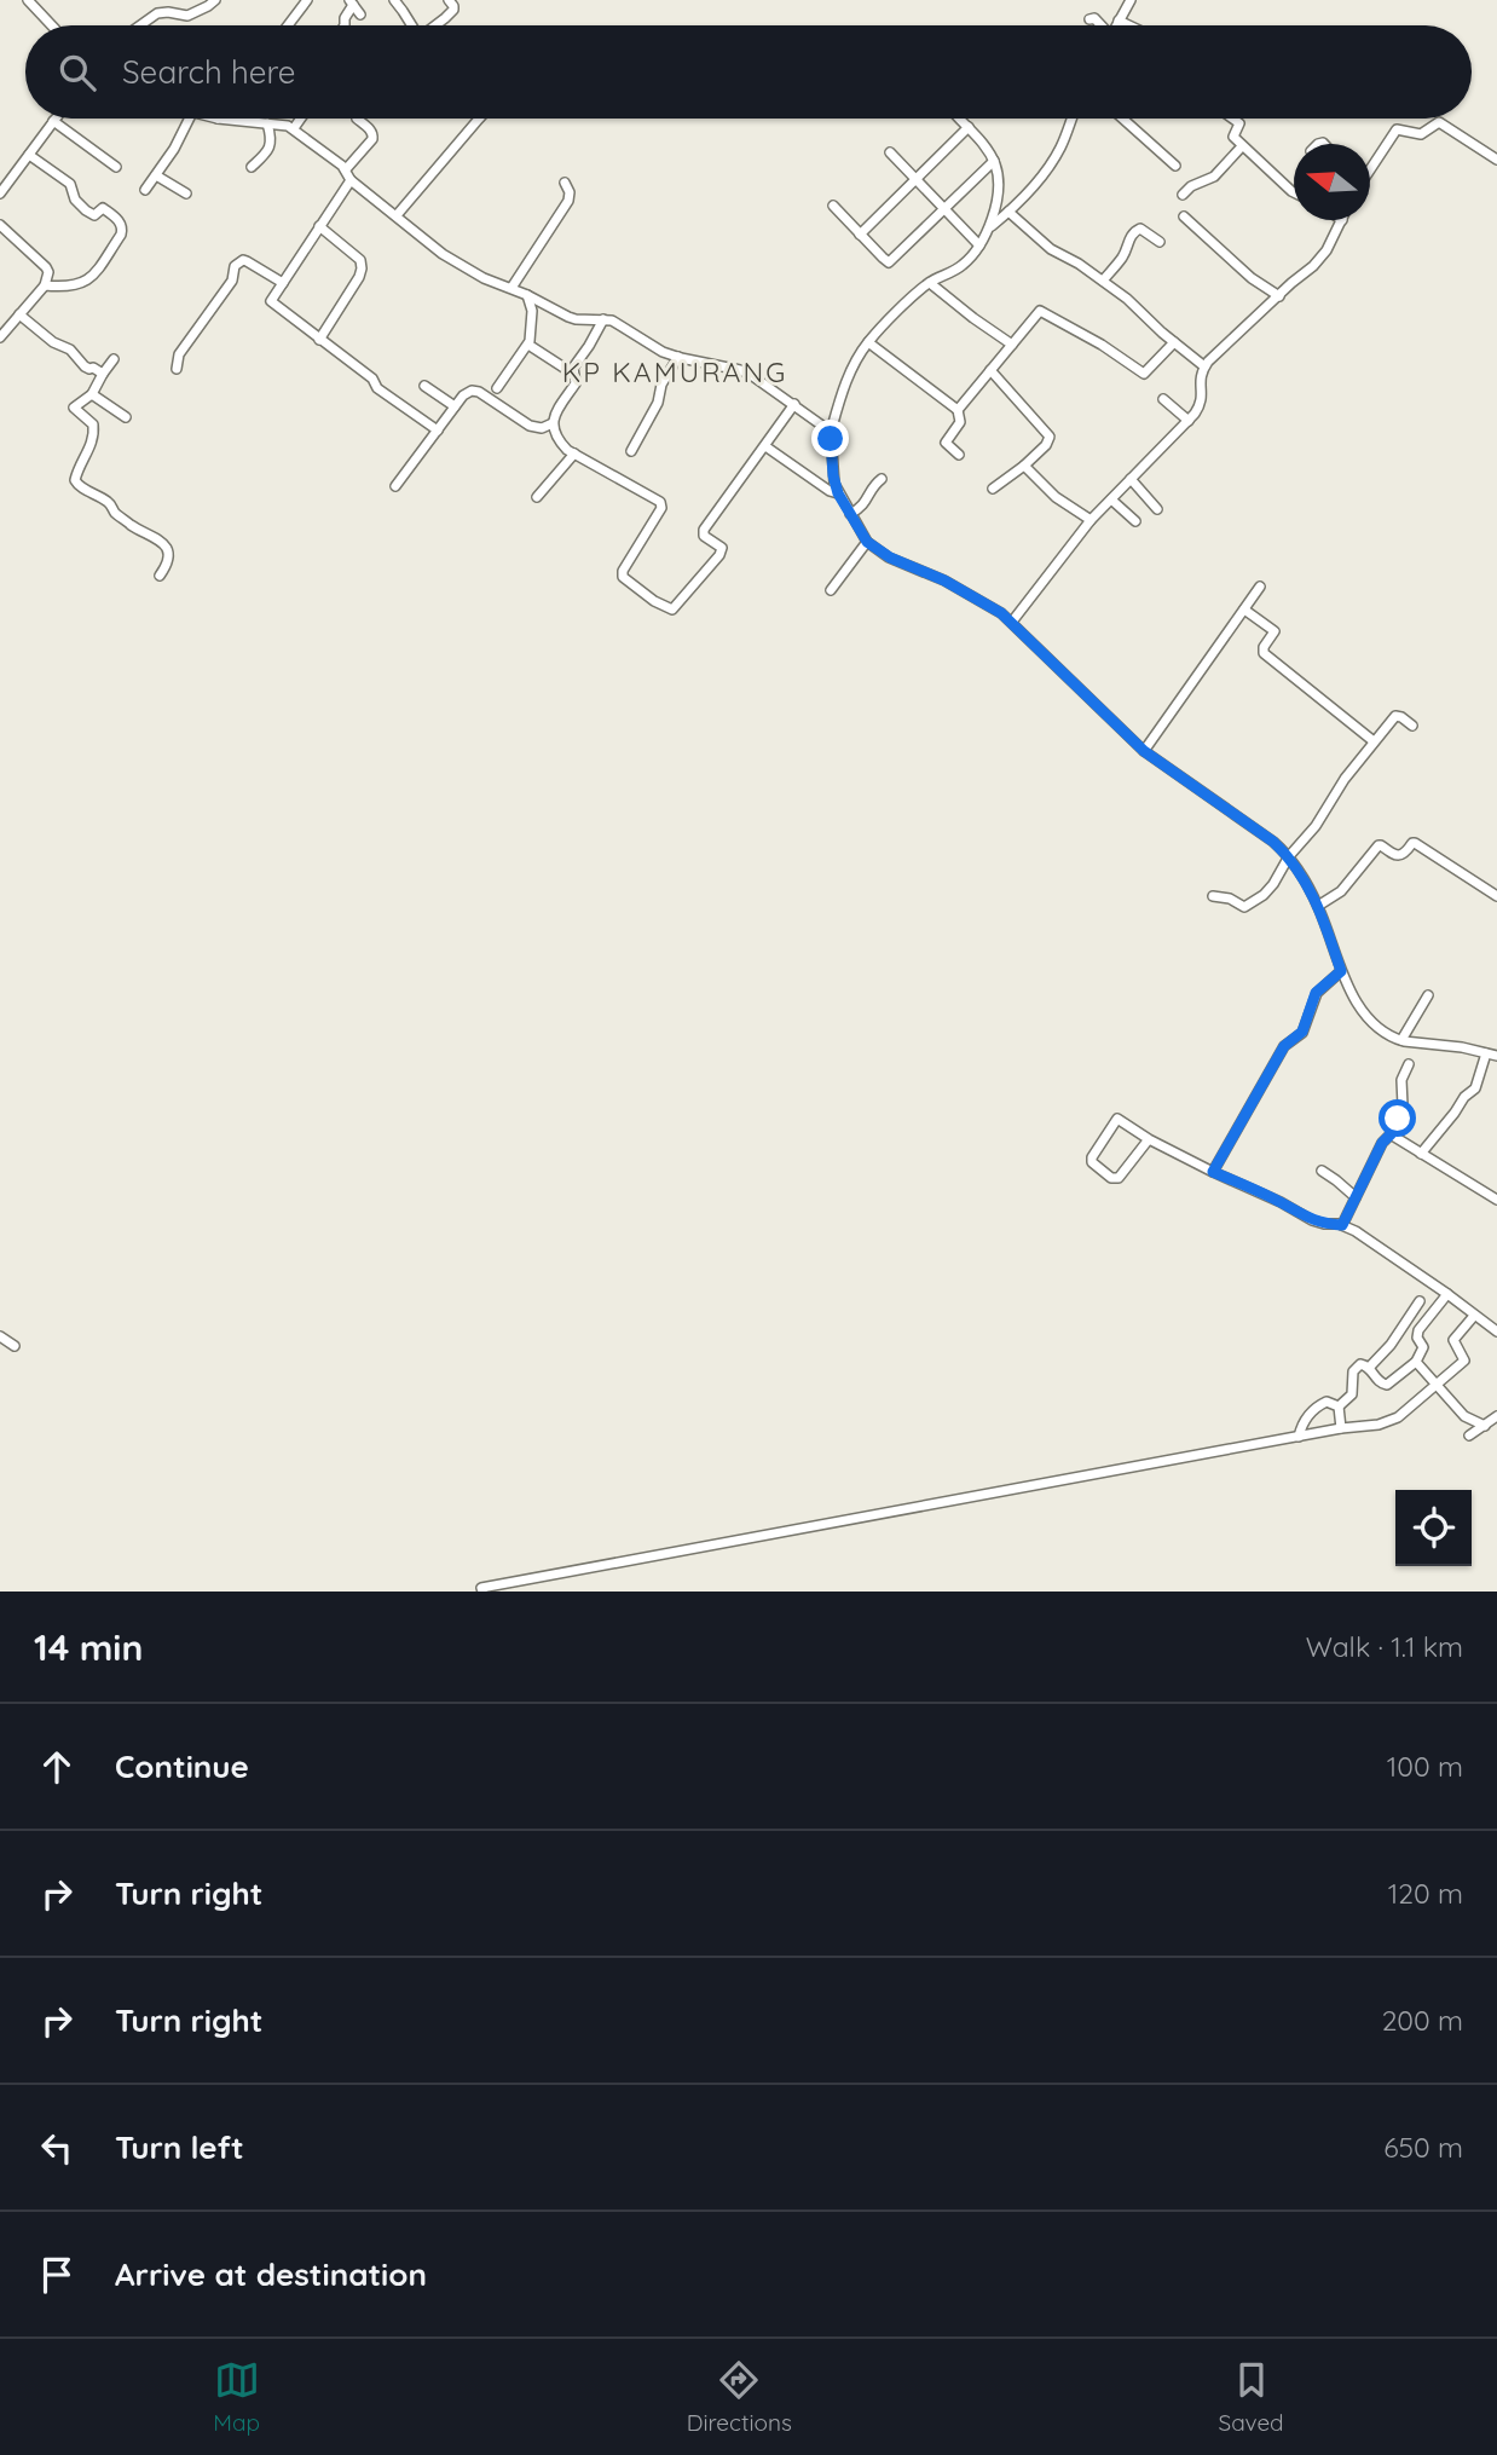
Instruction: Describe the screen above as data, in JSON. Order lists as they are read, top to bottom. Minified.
{"districts":["KP KAMURANG"],"north":"left","page":{"search":"Search here","heading":["14 min","Walk · 1.1 km"],"list":[["Continue","100 m"],["Turn right","120 m"],["Turn right","200 m"],["Turn left","650 m"],"Arrive at destination"],"nav":["Map","Directions","Saved"]}}
